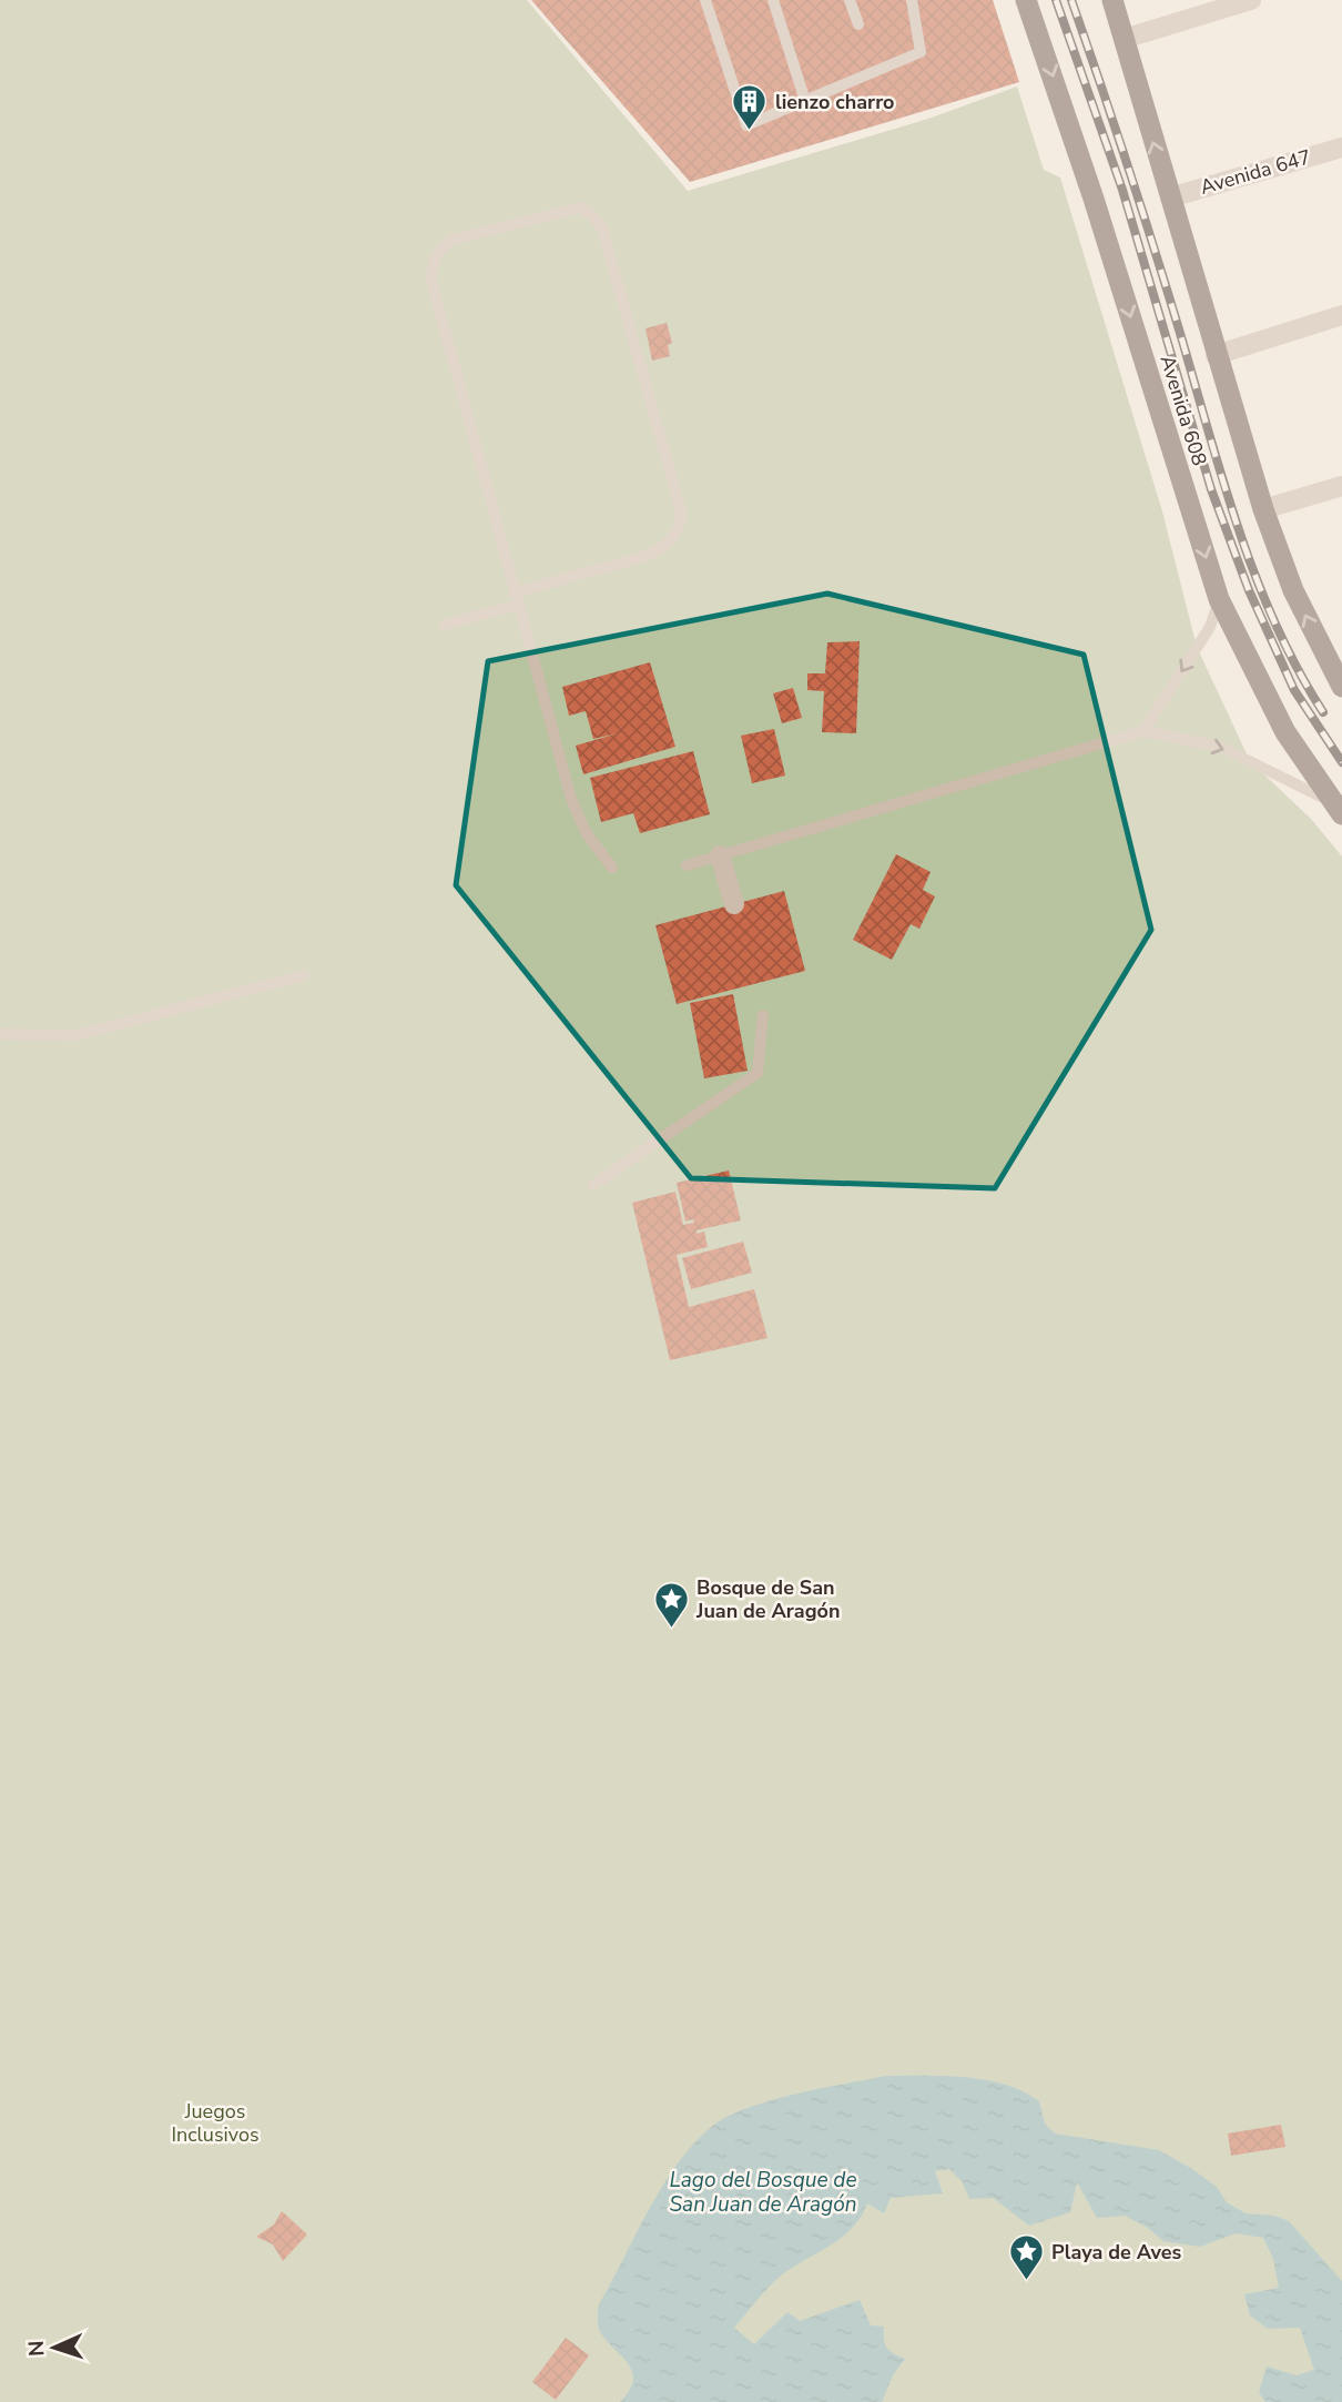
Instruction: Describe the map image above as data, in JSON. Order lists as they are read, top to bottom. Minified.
{"streets":{"highway":["Avenida 608"],"street":["Avenida 647"]},"water":["Lago del Bosque de San Juan de Aragón"],"parks":["Juegos Inclusivos"],"places":{"building":["lienzo charro"],"place":["Bosque de San Juan de Aragón","Playa de Aves"]},"north":"left"}
